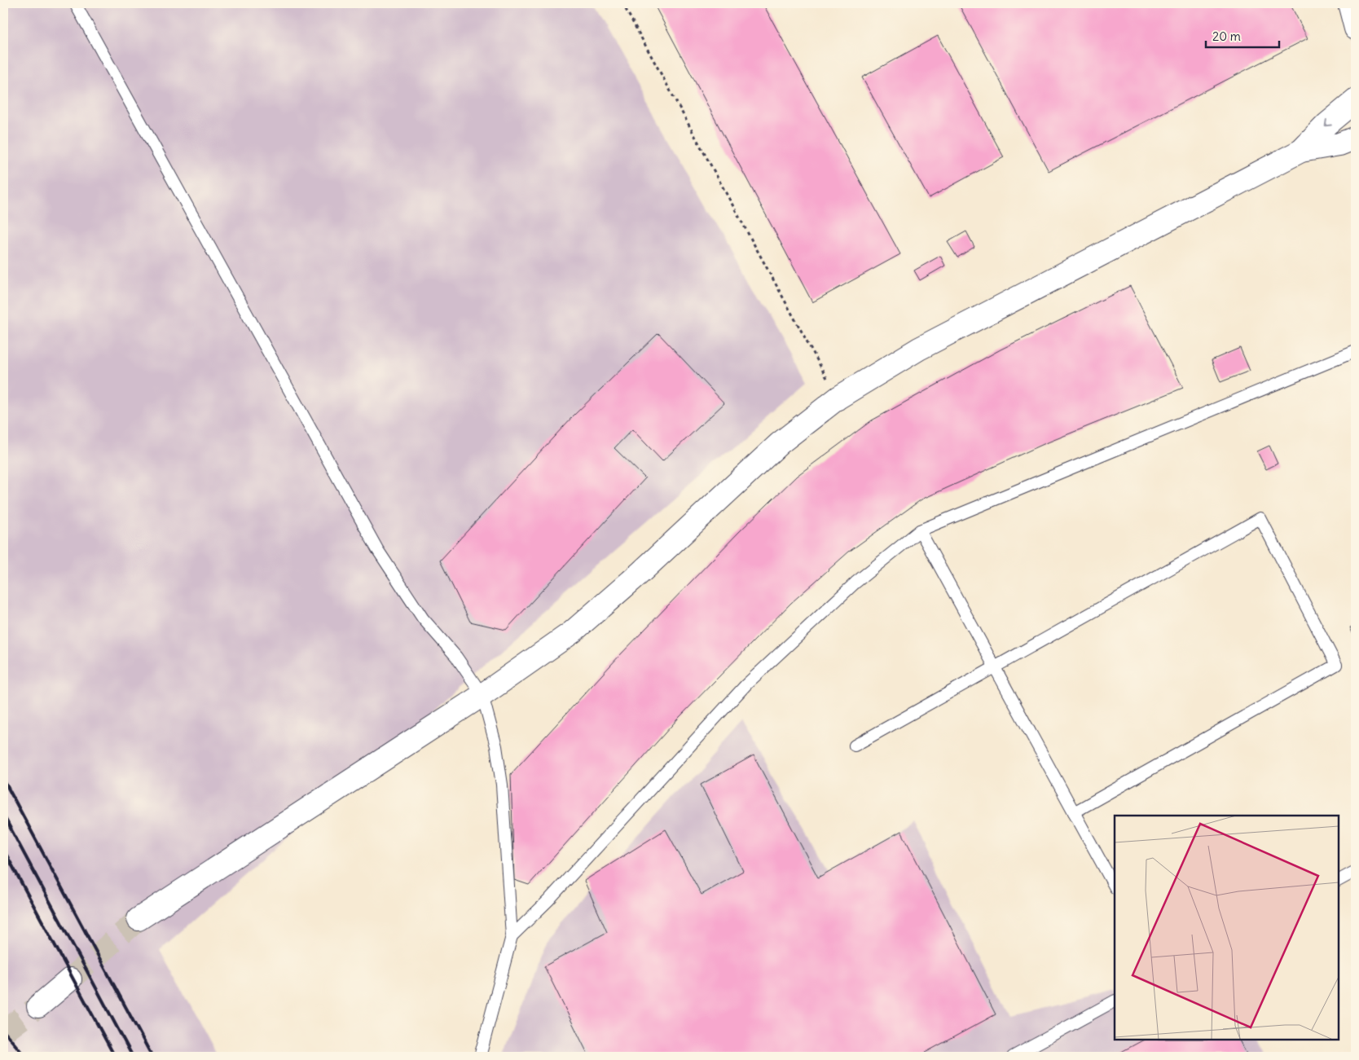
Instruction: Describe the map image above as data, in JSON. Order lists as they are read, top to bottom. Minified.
{"scale_bar":"20 m"}
